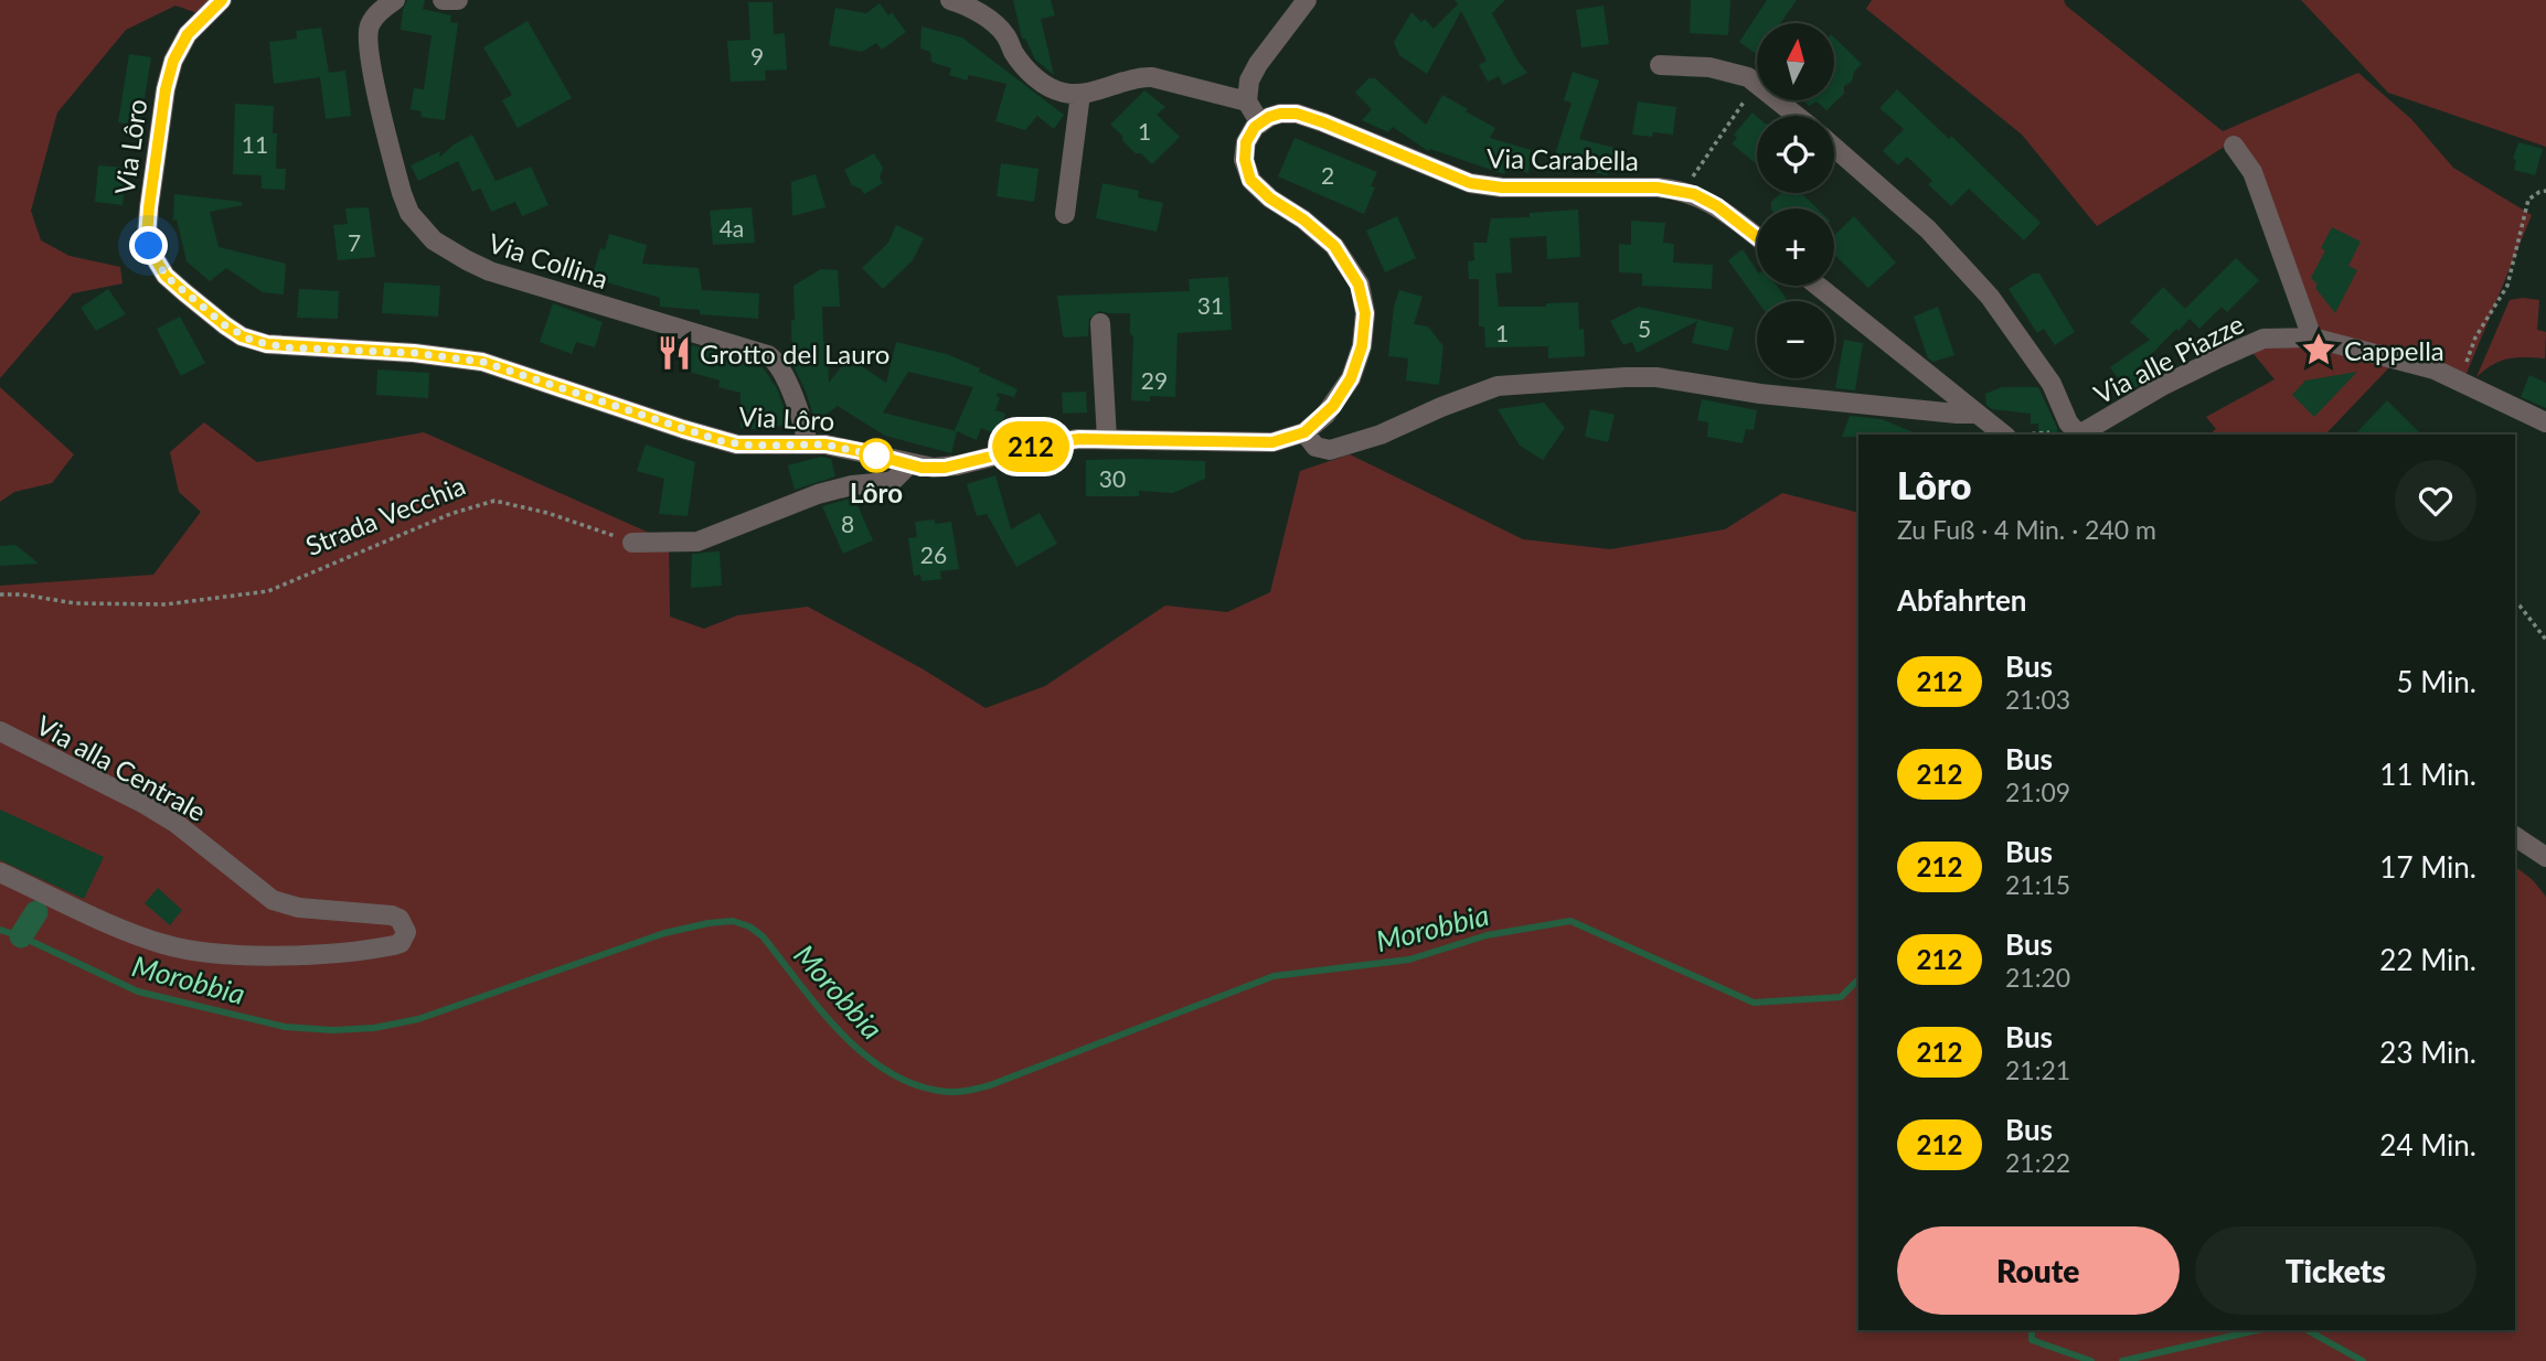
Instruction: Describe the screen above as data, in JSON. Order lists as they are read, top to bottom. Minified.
{"streets":{"street":["Via Lôro","Via Carabella","Via Collina","Via alle Piazze","Via alla Centrale"],"path":["Strada Vecchia"]},"crossings":[["Via Lôro","Via Carabella"],["Via Lôro","Via Collina"]],"water":["Morobbia"],"places":{"place":["Cappella"],"restaurant":["Grotto del Lauro"],"other":["Lôro"]},"lines":["bus line 212"],"house_numbers":["9","1","11","2","4a","7","31","5","1","29","30","8","26"],"north":"top","page":{"on_map":"212","map_buttons":["+","−"],"heading":[["Lôro","Zu Fuß · 4 Min. · 240 m"],"Abfahrten"],"list":[{"mark":"212","name":"Bus","note":"21:03","value":"5 Min."},{"mark":"212","name":"Bus","note":"21:09","value":"11 Min."},{"mark":"212","name":"Bus","note":"21:15","value":"17 Min."},{"mark":"212","name":"Bus","note":"21:20","value":"22 Min."},{"mark":"212","name":"Bus","note":"21:21","value":"23 Min."},{"mark":"212","name":"Bus","note":"21:22","value":"24 Min."}],"buttons":["Route","Tickets"]}}
